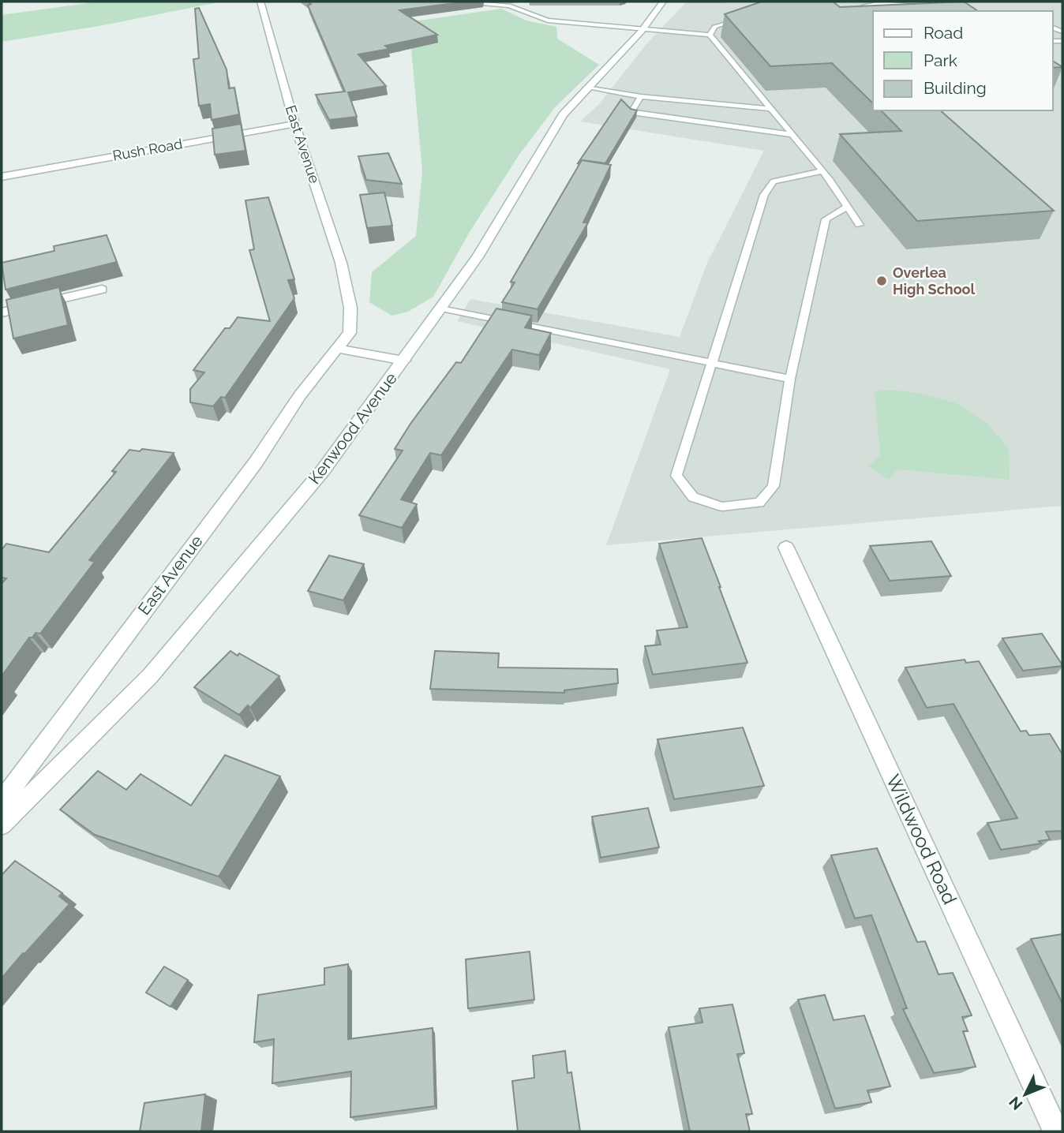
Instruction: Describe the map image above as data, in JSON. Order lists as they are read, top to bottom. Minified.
{"streets":{"street":["East Avenue","Rush Road","Kenwood Avenue","Wildwood Road"]},"crossings":[["East Avenue","Rush Road"]],"places":["Overlea High School"],"legend":["Road","Park","Building"],"north":"bottom left"}
